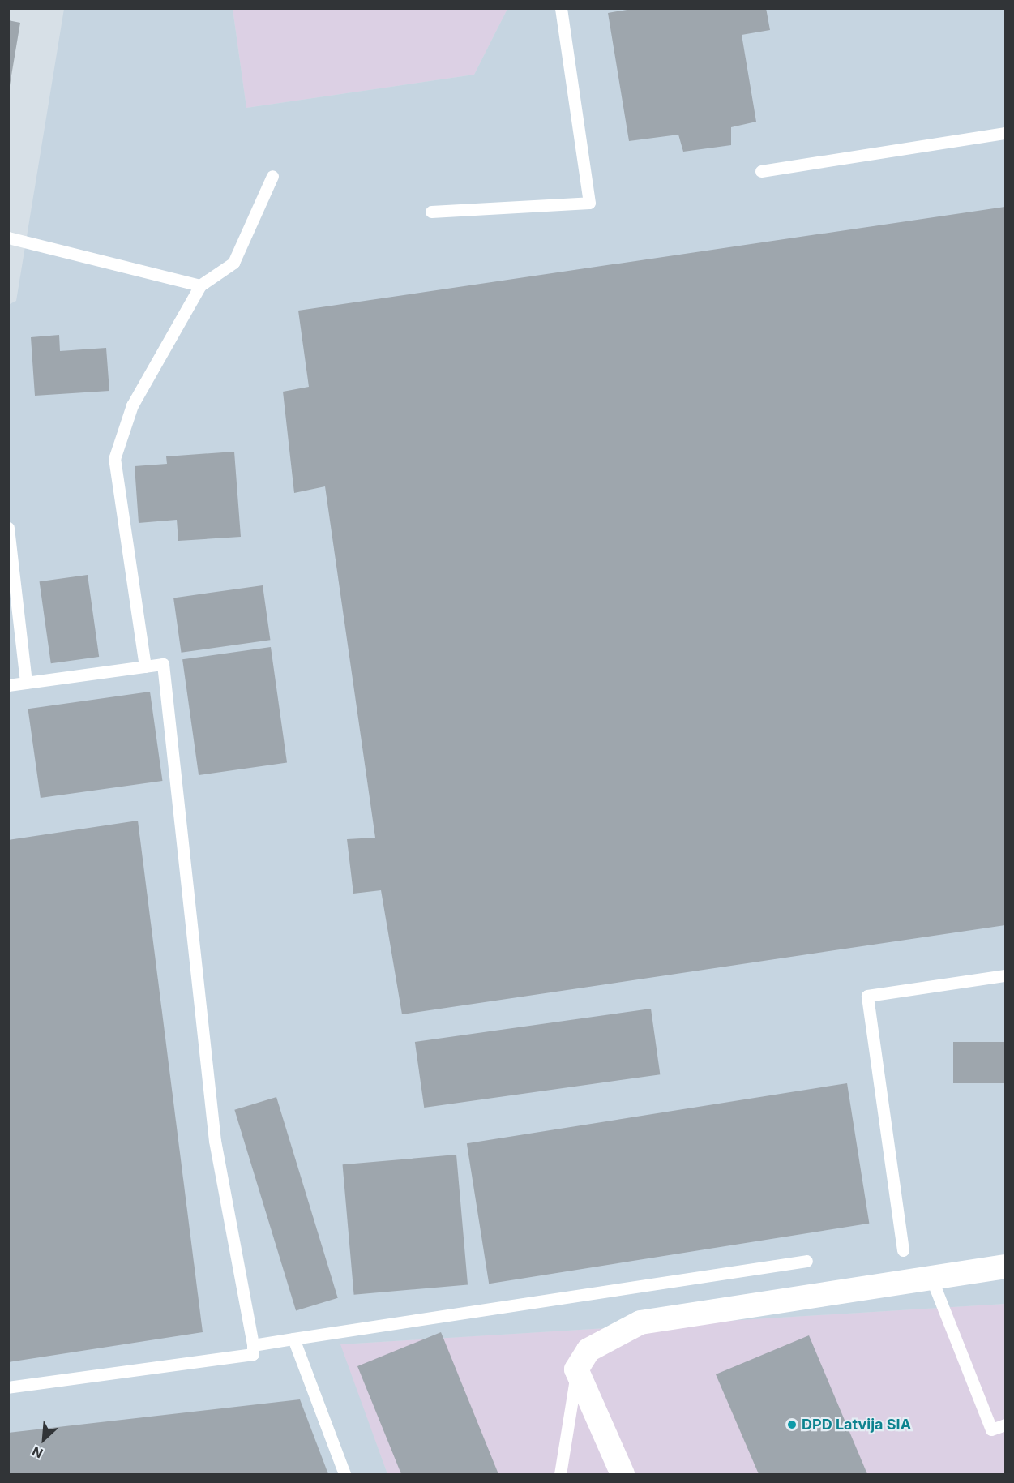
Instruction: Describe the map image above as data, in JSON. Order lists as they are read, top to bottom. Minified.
{"places":["DPD Latvija SIA"],"north":"bottom left"}
